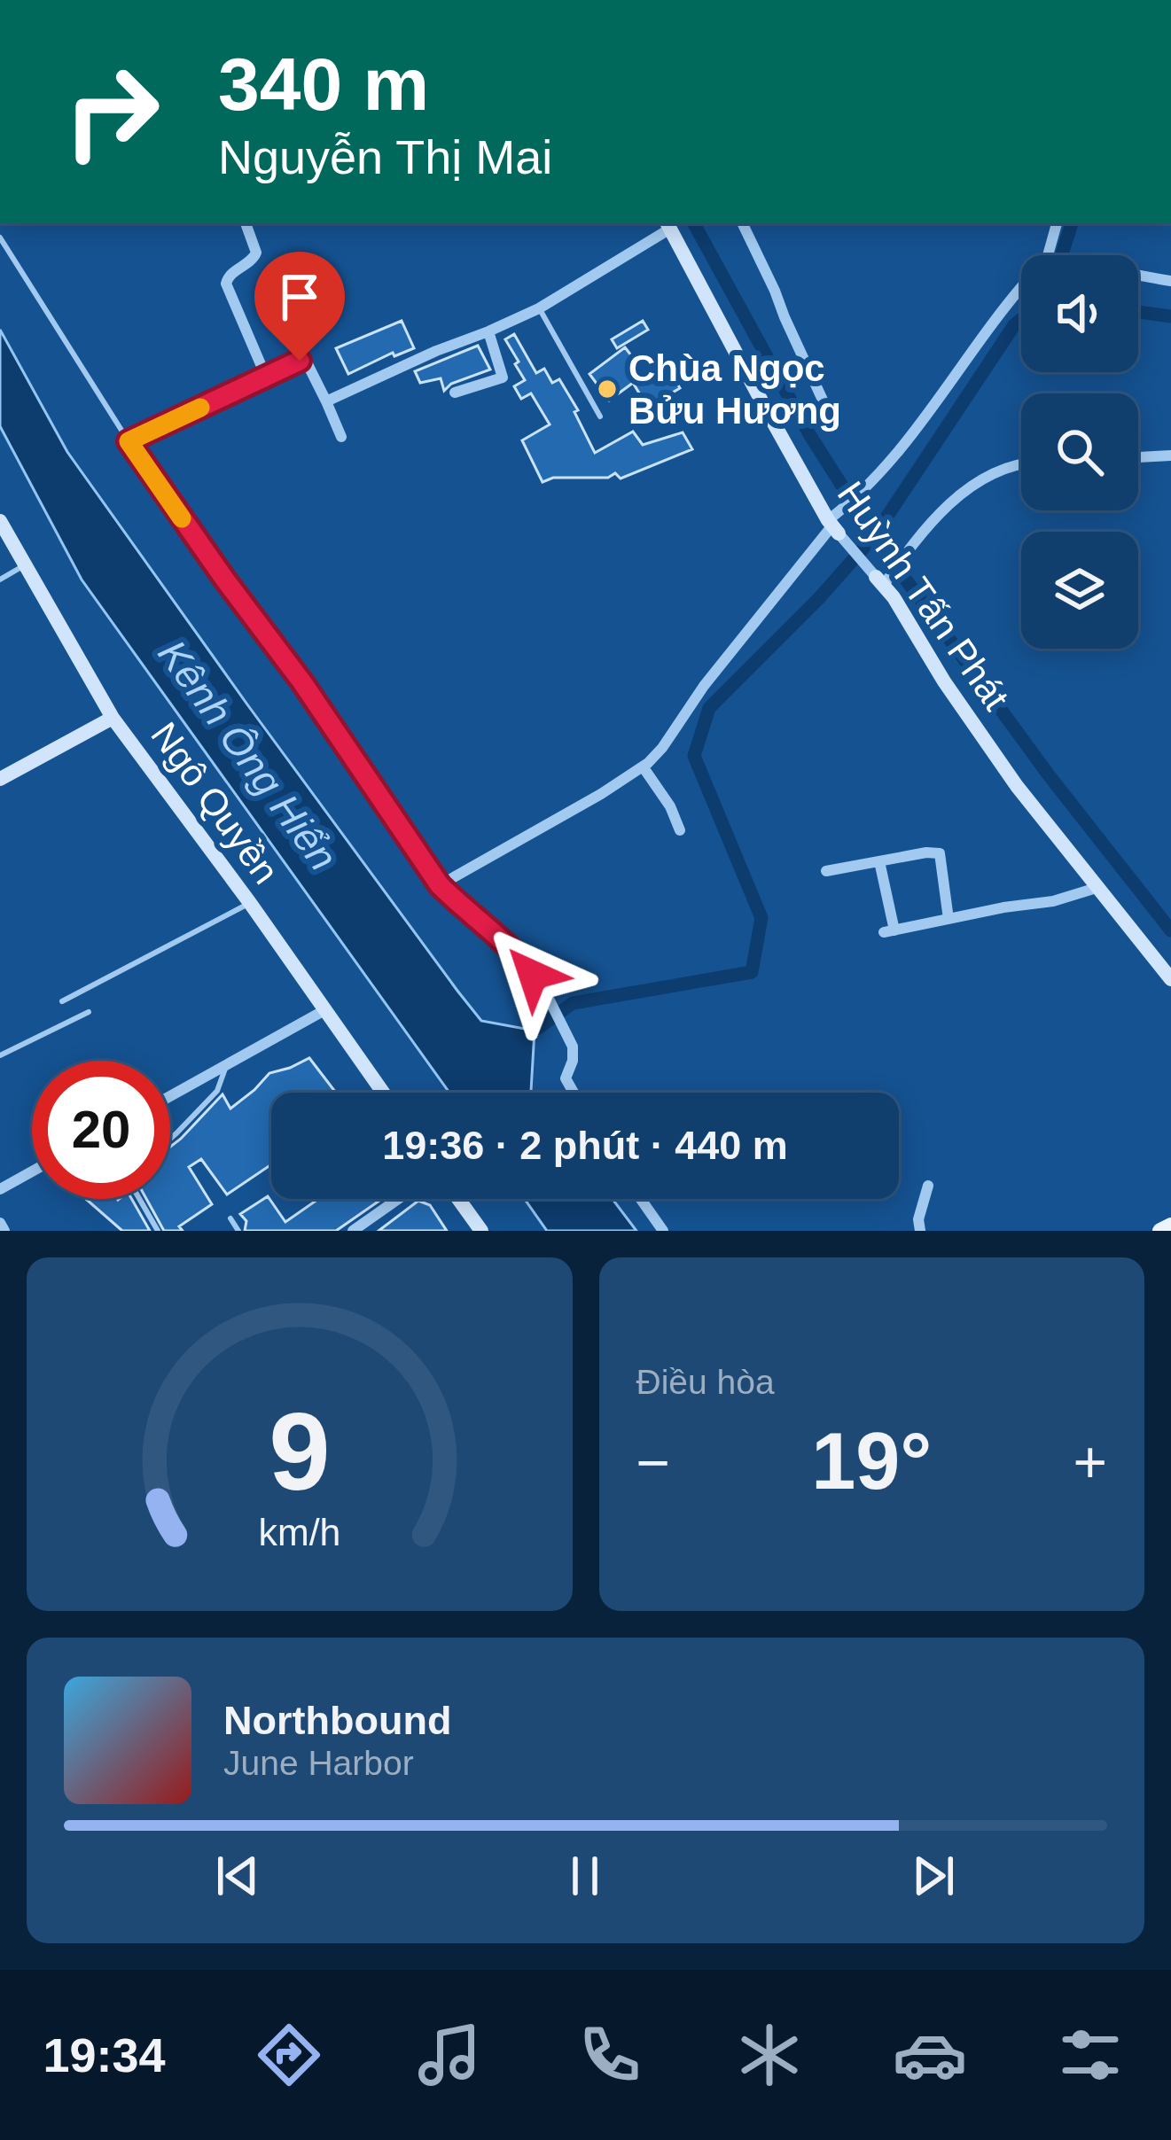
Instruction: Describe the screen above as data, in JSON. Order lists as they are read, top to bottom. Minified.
{"streets":{"street":["Huỳnh Tấn Phát","Ngô Quyền"]},"water":["Kênh Ông Hiển"],"places":["Chùa Ngọc Bửu Hương"],"page":{"turn":["340 m","Nguyễn Thị Mai"],"limit":"20","trip":"19:36 · 2 phút · 440 m","tile":"Điều hòa","heat":["−","19°","+"],"song":["Northbound","June Harbor"],"tabs":"19:34","gauge":["9","km/h"]}}
